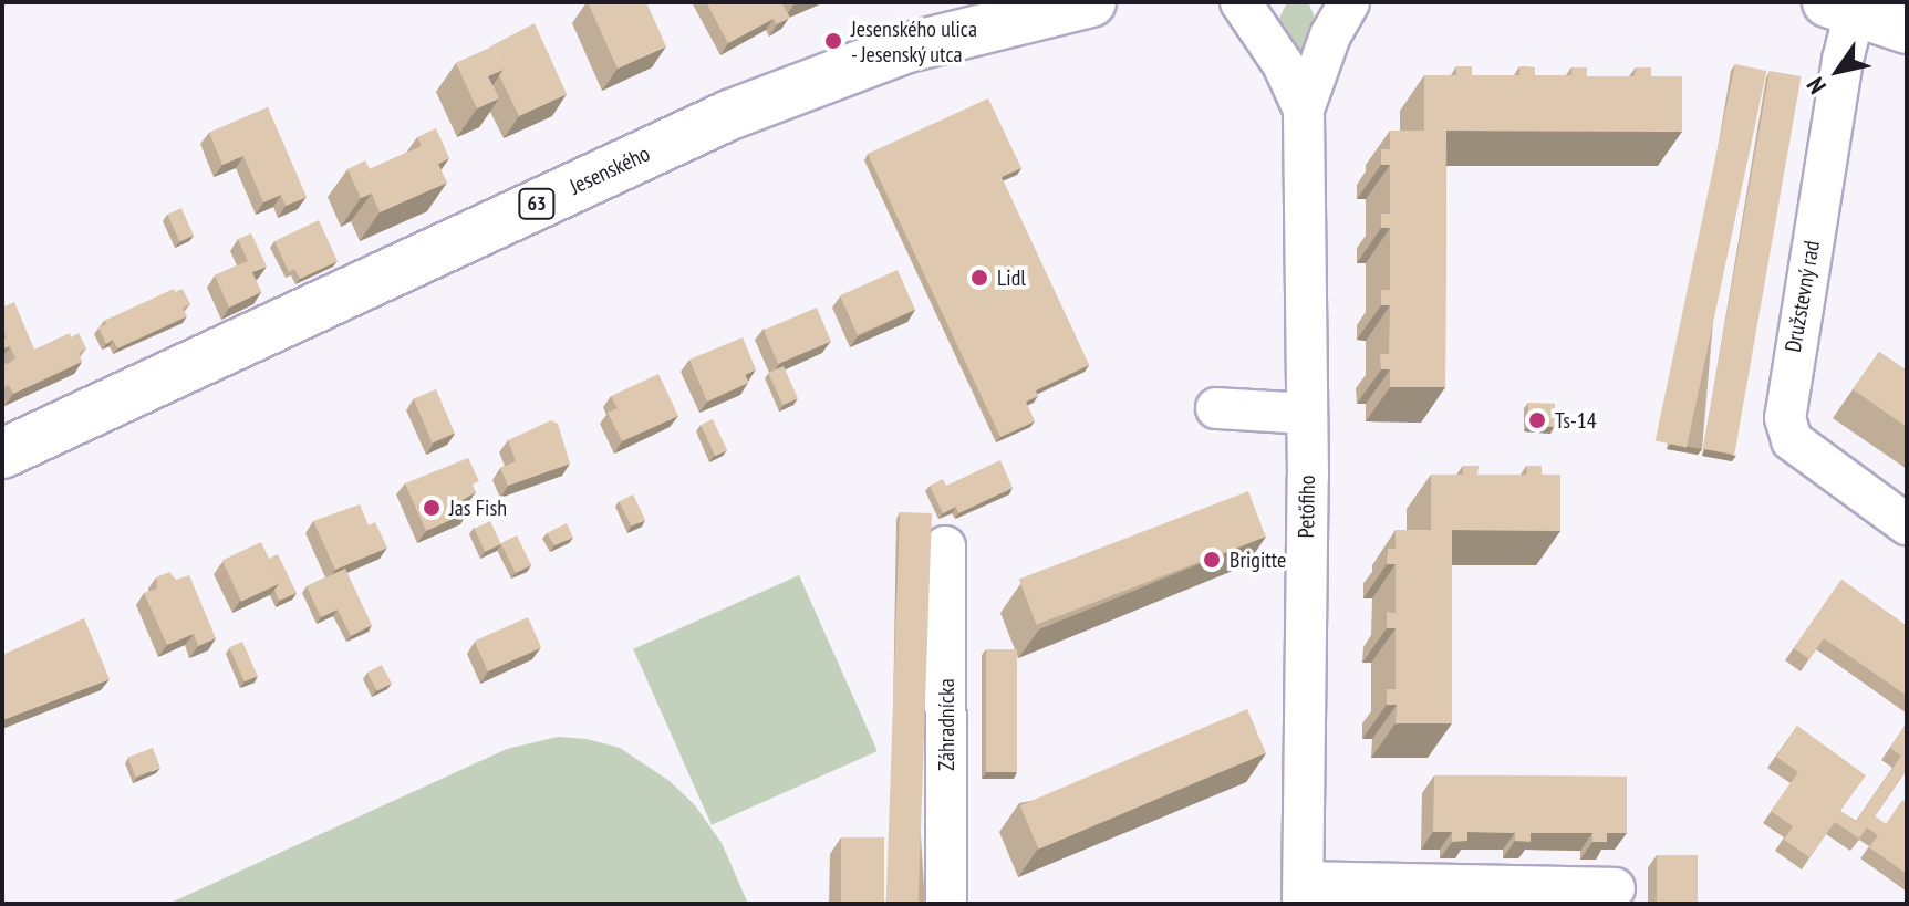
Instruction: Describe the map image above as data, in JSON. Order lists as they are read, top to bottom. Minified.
{"streets":{"main road":["Jesenského","63"],"street":["Družstevný rad","Petőfiho","Záhradnícka"]},"places":["Jesenského ulica - Jesenský utca","Lidl","Ts-14","Jas Fish","Brigitte"],"north":"bottom left"}
